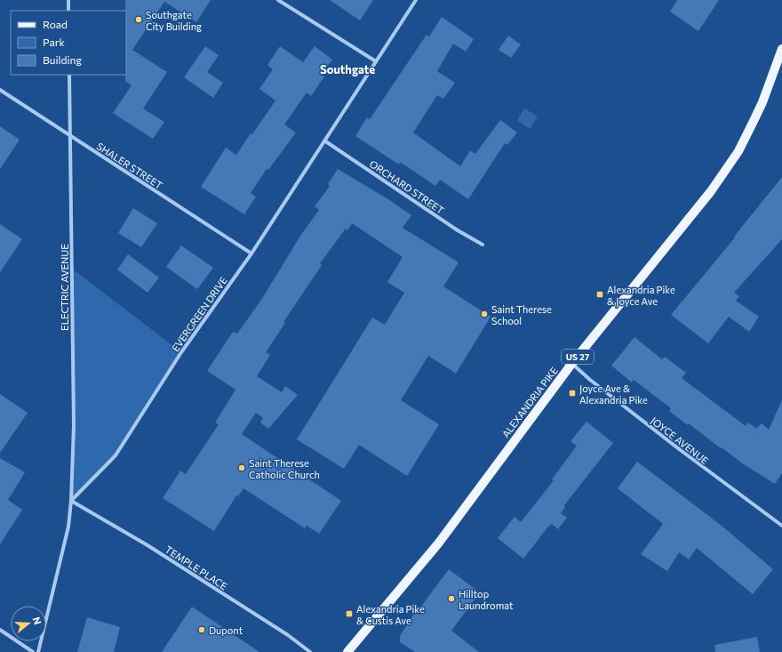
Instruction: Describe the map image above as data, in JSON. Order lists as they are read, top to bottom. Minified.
{"streets":{"main road":["US 27","ALEXANDRIA PIKE"],"street":["SHALER STREET","ORCHARD STREET","ELECTRIC AVENUE","EVERGREEN DRIVE","JOYCE AVENUE","TEMPLE PLACE"]},"crossings":[["SHALER STREET","ELECTRIC AVENUE"],["SHALER STREET","EVERGREEN DRIVE"],["ORCHARD STREET","EVERGREEN DRIVE"],["ELECTRIC AVENUE","EVERGREEN DRIVE"],["ELECTRIC AVENUE","TEMPLE PLACE"],["EVERGREEN DRIVE","TEMPLE PLACE"],["ALEXANDRIA PIKE","JOYCE AVENUE"]],"districts":["Southgate"],"places":{"other":["Southgate City Building","Saint Therese School","Saint Therese Catholic Church","Hilltop Laundromat","Dupont"],"transit":["Alexandria Pike & Joyce Ave","Joyce Ave & Alexandria Pike","Alexandria Pike & Custis Ave"]},"legend":["Road","Park","Building"],"north":"right"}
